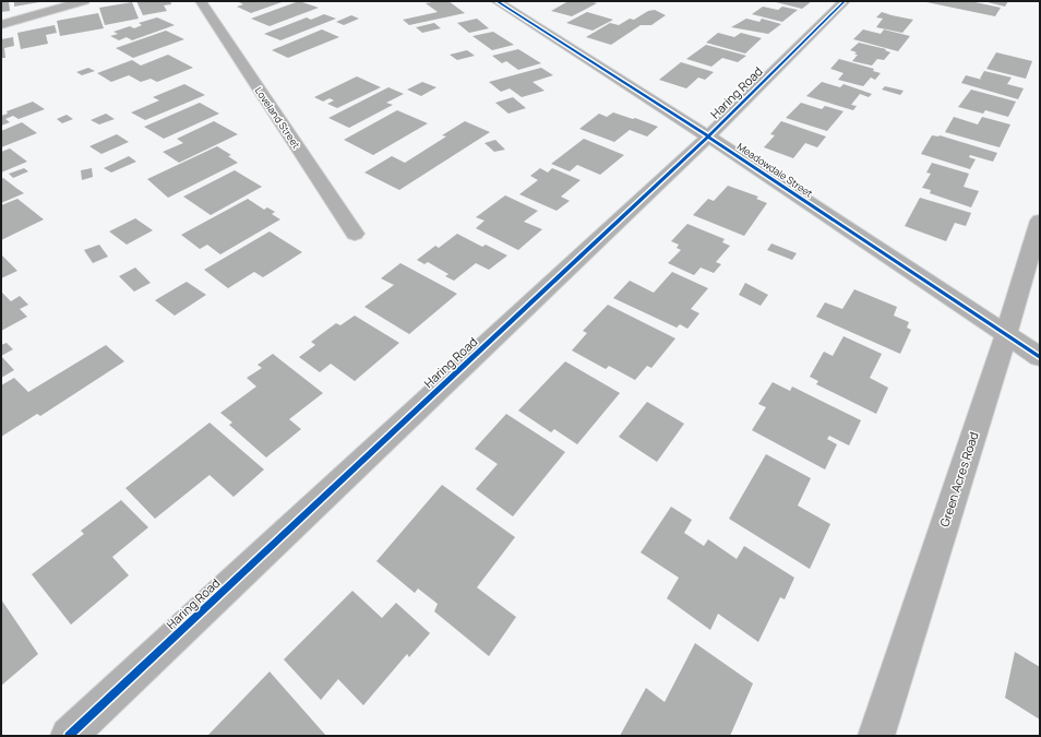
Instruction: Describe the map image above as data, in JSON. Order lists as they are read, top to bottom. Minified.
{"streets":{"street":["Haring Road","Loveland Street","Meadowdale Street","Green Acres Road"]},"crossings":[["Haring Road","Meadowdale Street"],["Meadowdale Street","Green Acres Road"]]}
